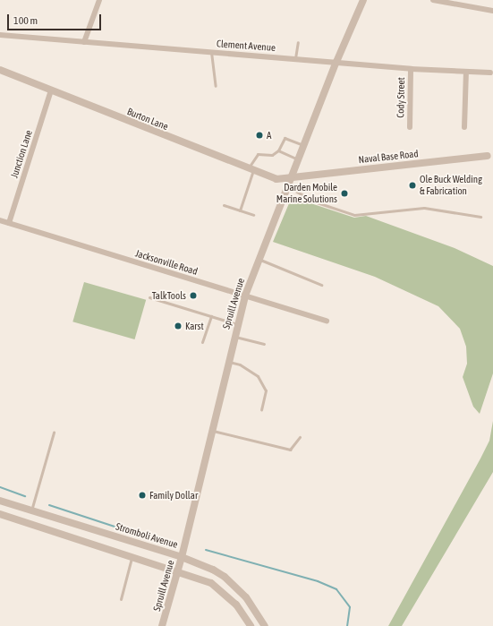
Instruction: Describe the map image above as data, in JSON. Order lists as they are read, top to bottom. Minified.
{"streets":{"street":["Clement Avenue","Cody Street","Burton Lane","Junction Lane","Naval Base Road","Jacksonville Road","Spruill Avenue","Stromboli Avenue"]},"crossings":[["Clement Avenue","Cody Street"],["Clement Avenue","Spruill Avenue"],["Burton Lane","Junction Lane"],["Burton Lane","Naval Base Road"],["Burton Lane","Spruill Avenue"],["Junction Lane","Jacksonville Road"],["Naval Base Road","Spruill Avenue"],["Jacksonville Road","Spruill Avenue"],["Spruill Avenue","Stromboli Avenue"]],"places":["A","Ole Buck Welding & Fabrication","Darden Mobile Marine Solutions","TalkTools","Karst","Family Dollar"],"scale_bar":"100 m"}
